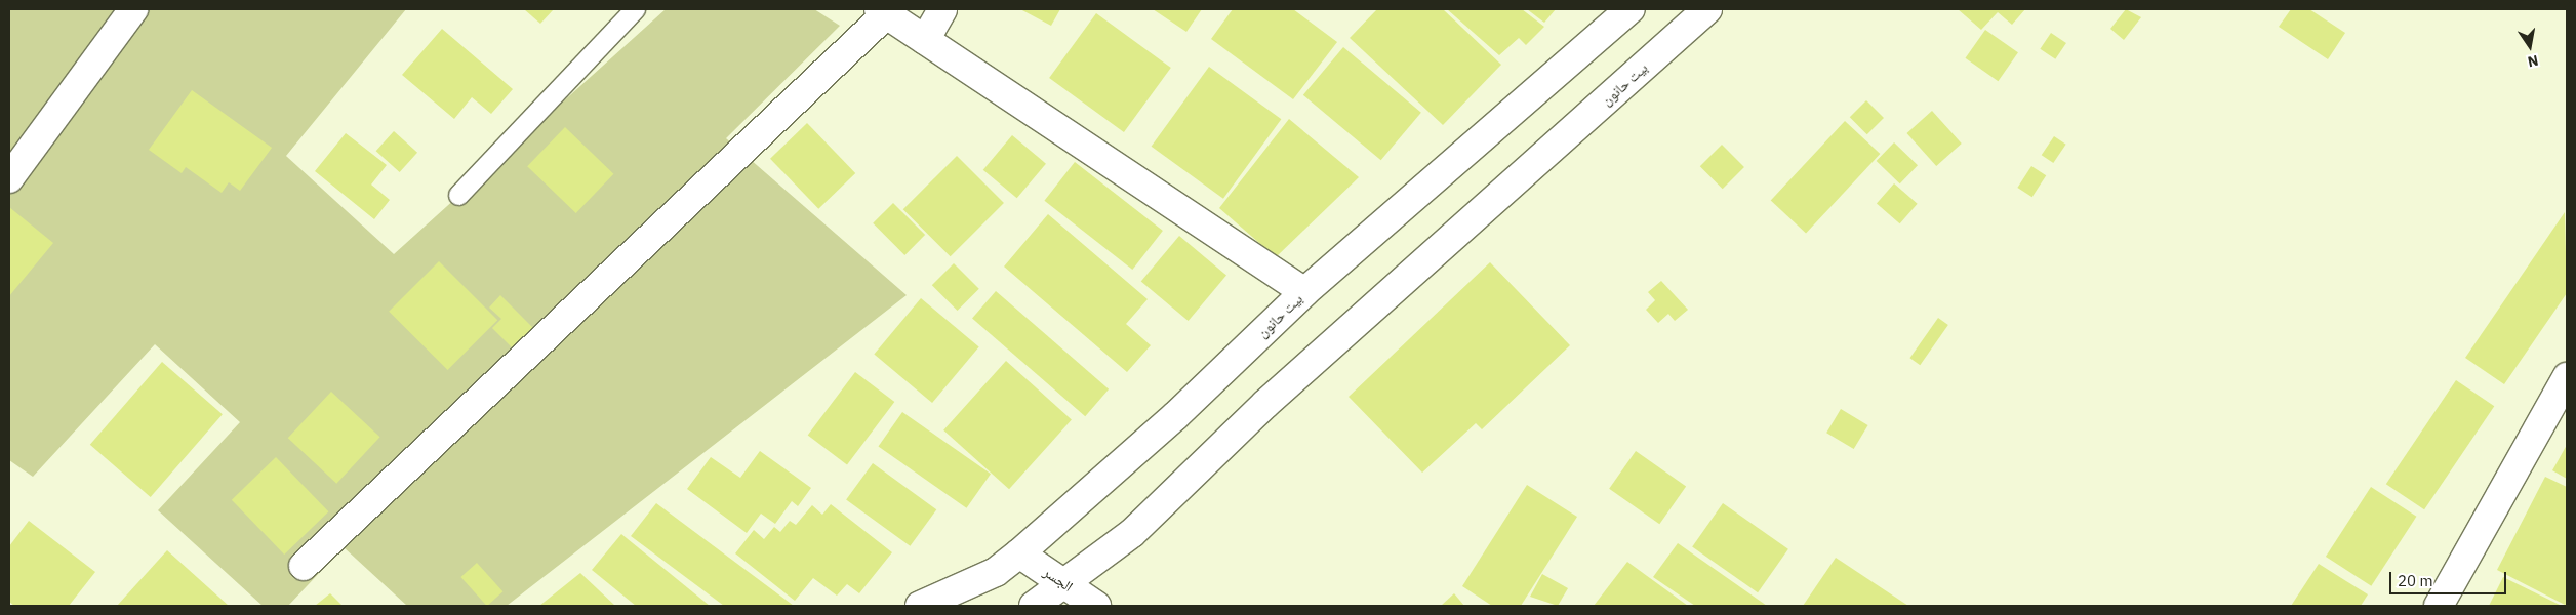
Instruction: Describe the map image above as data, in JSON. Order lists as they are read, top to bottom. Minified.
{"streets":{"street":["بيت حانون","الجسر"]},"crossings":[["بيت حانون","الجسر"]],"scale_bar":"20 m","north":"bottom"}
